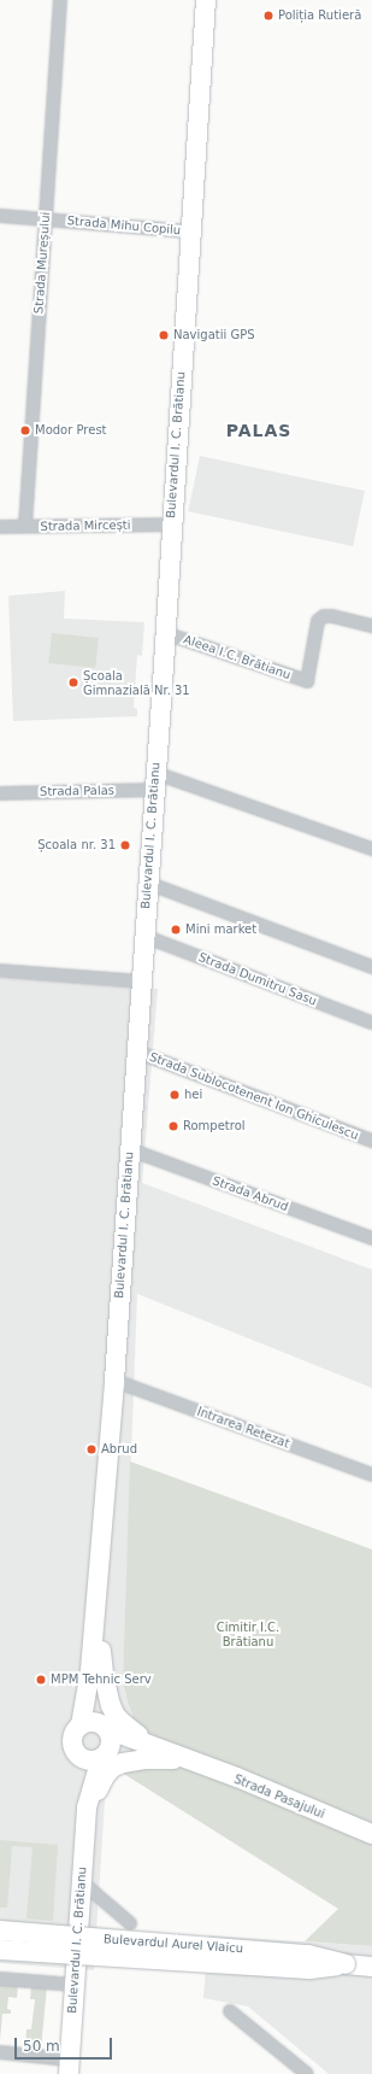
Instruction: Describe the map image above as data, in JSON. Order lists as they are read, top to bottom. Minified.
{"streets":{"main road":["Bulevardul I. C. Brătianu","Strada Pasajului","Bulevardul Aurel Vlaicu"],"street":["Strada Mihu Copilu","Strada Mureșului","Strada Mircești","Aleea I.C. Brătianu","Strada Palas","Strada Dumitru Sasu","Strada Sublocotenent Ion Ghiculescu","Strada Abrud","Intrarea Retezat"]},"crossings":[["Strada Mihu Copilu","Strada Mureșului"],["Strada Mihu Copilu","Bulevardul I. C. Brătianu"],["Strada Mureșului","Strada Mircești"],["Bulevardul I. C. Brătianu","Strada Mircești"],["Bulevardul I. C. Brătianu","Aleea I.C. Brătianu"],["Bulevardul I. C. Brătianu","Strada Palas"],["Bulevardul I. C. Brătianu","Strada Dumitru Sasu"],["Bulevardul I. C. Brătianu","Strada Sublocotenent Ion Ghiculescu"],["Bulevardul I. C. Brătianu","Strada Abrud"],["Bulevardul I. C. Brătianu","Intrarea Retezat"],["Bulevardul I. C. Brătianu","Strada Pasajului"]],"districts":["PALAS"],"parks":["Cimitir I.C. Brătianu"],"places":["Poliția Rutieră","Navigatii GPS","Modor Prest","Școala Gimnazială Nr. 31","Școala nr. 31","Mini market","hei","Rompetrol","Abrud","MPM Tehnic Serv"],"scale_bar":"50 m"}
